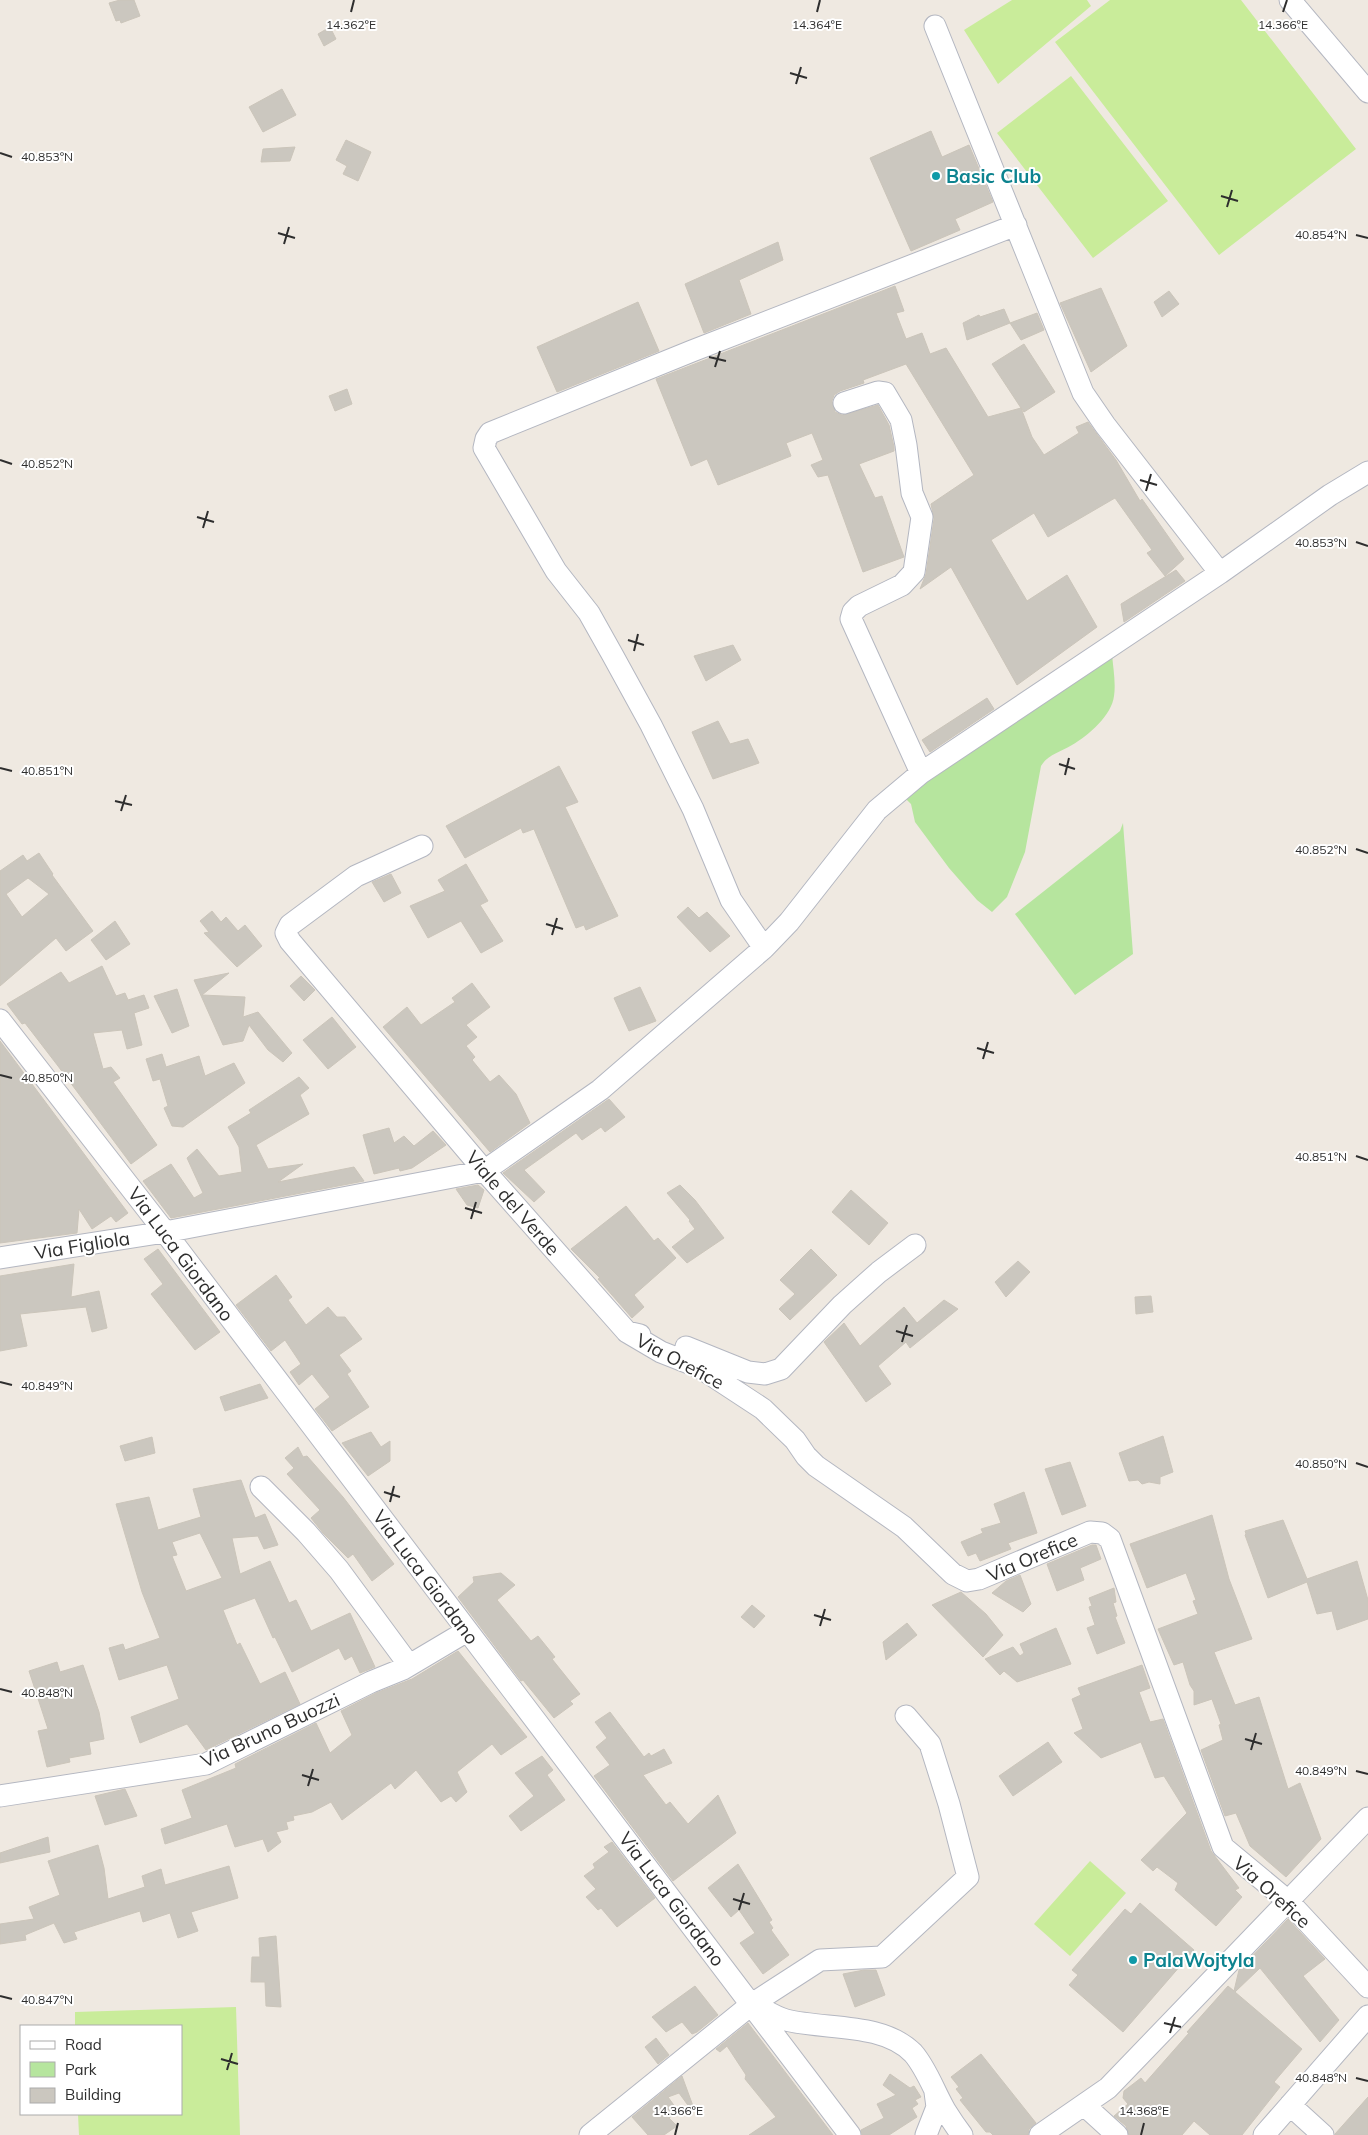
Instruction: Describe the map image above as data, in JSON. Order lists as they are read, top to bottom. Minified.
{"streets":{"street":["Viale del Verde","Via Figliola","Via Luca Giordano","Via Orefice","Via Bruno Buozzi"]},"crossings":[["Viale del Verde","Via Figliola"],["Viale del Verde","Via Orefice"],["Via Figliola","Via Luca Giordano"],["Via Luca Giordano","Via Bruno Buozzi"]],"places":["Basic Club","PalaWojtyla"],"legend":["Road","Park","Building"],"coordinates":["14.362°E","14.364°E","14.366°E","40.853°N","40.854°N","40.852°N","40.851°N","40.850°N","40.849°N","40.848°N","40.847°N","14.368°E"]}
